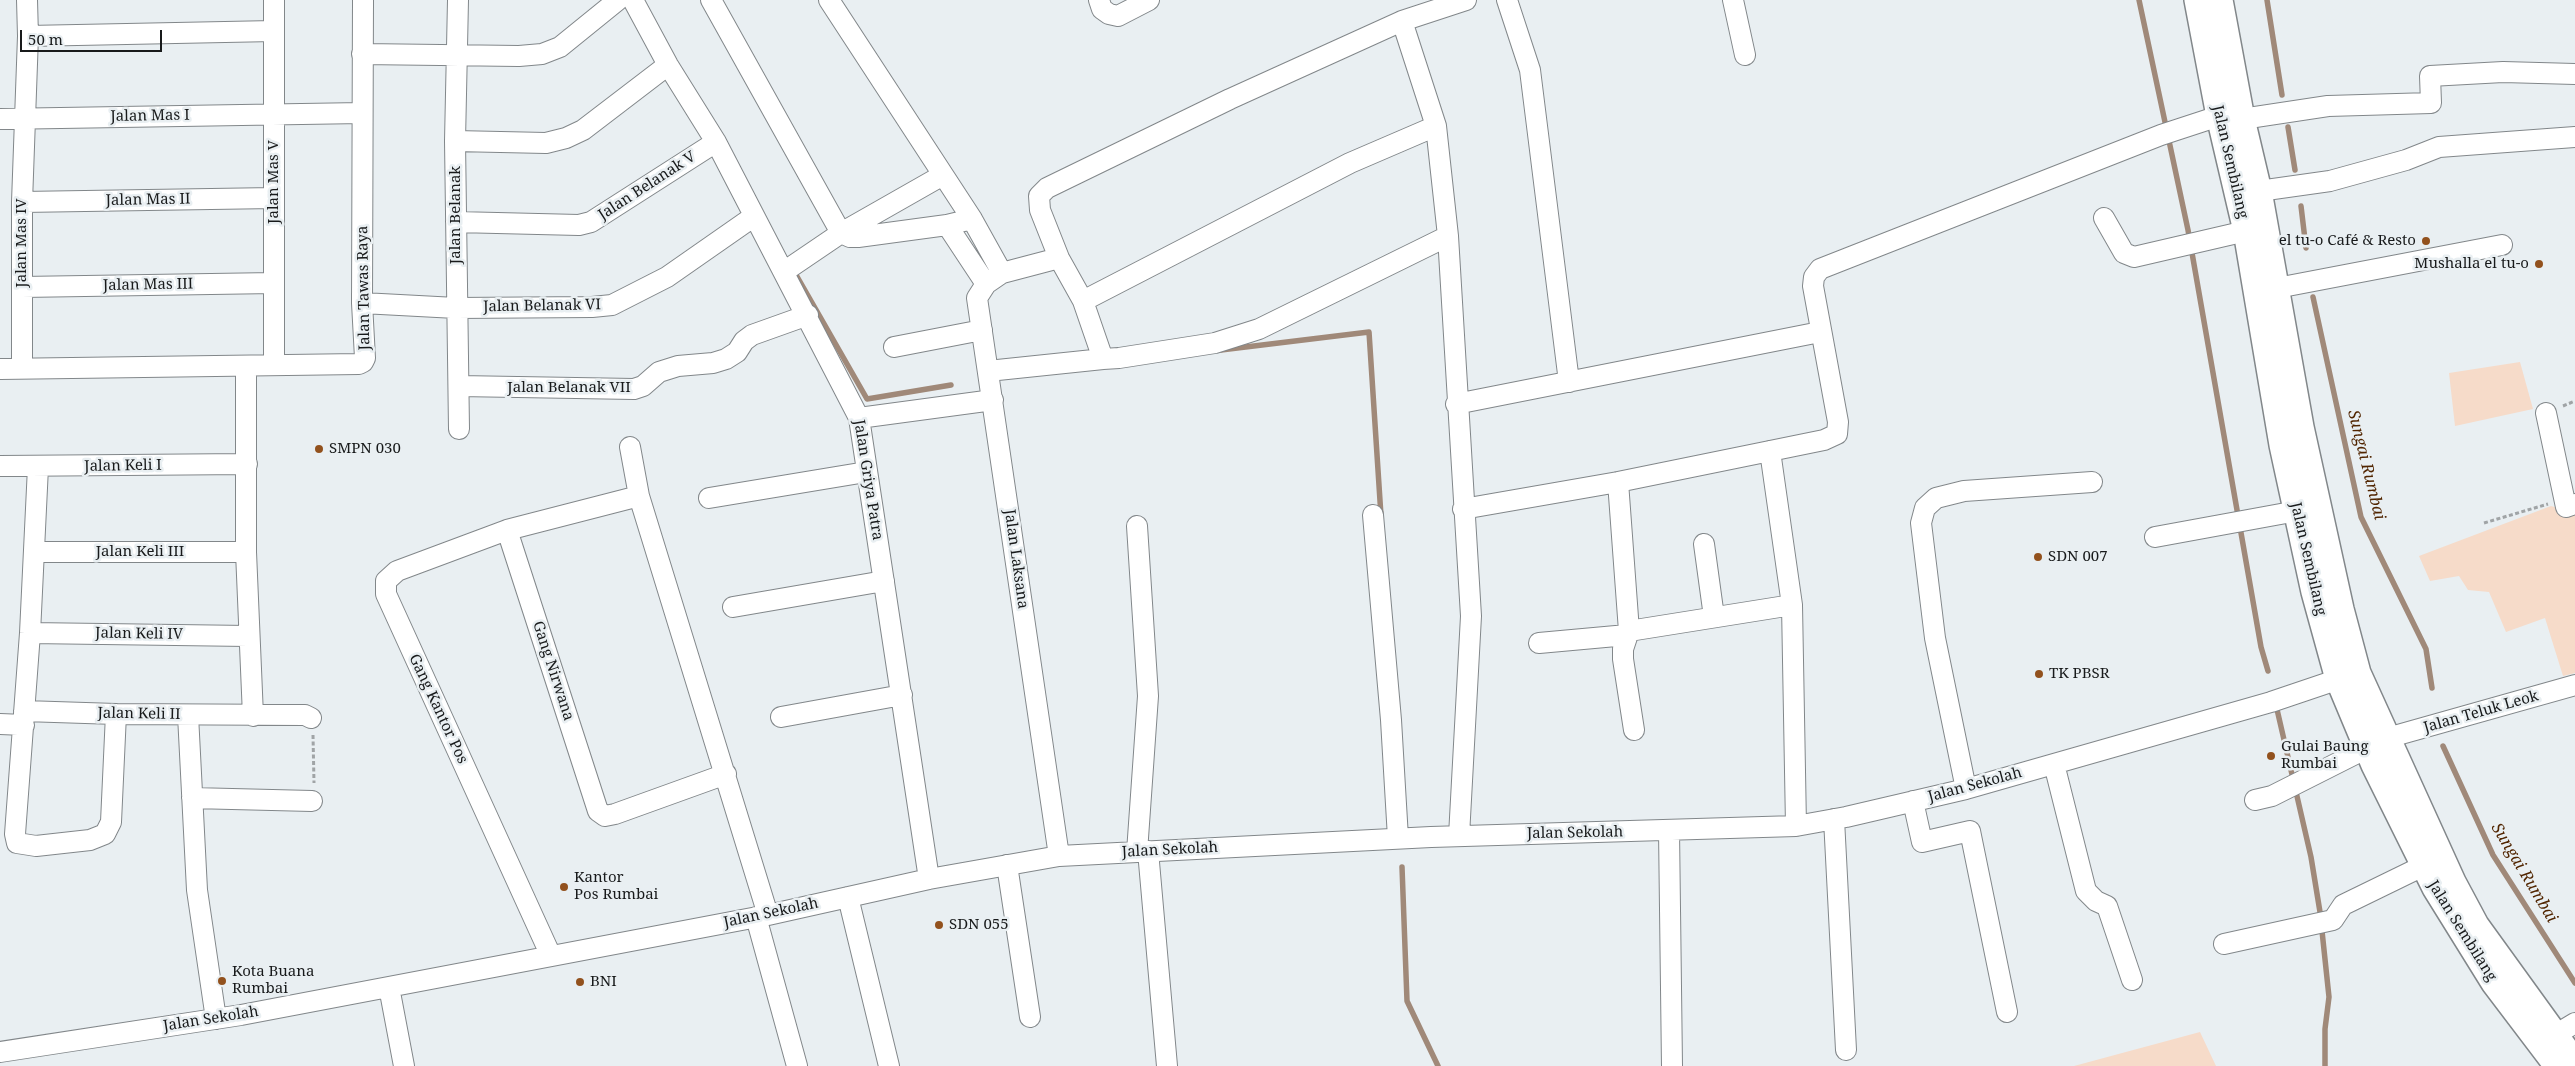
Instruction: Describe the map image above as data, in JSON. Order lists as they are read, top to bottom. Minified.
{"streets":{"main road":["Jalan Sembilang"],"street":["Jalan Mas I","Jalan Mas V","Jalan Belanak V","Jalan Mas II","Jalan Belanak","Jalan Mas IV","Jalan Mas III","Jalan Tawas Raya","Jalan Belanak VI","Jalan Belanak VII","Jalan Keli I","Jalan Griya Patra","Jalan Keli III","Jalan Laksana","Jalan Keli IV","Gang Nirwana","Gang Kantor Pos","Jalan Teluk Leok","Jalan Keli II","Jalan Sekolah"]},"crossings":[["Jalan Mas I","Jalan Mas V"],["Jalan Mas I","Jalan Mas IV"],["Jalan Mas I","Jalan Tawas Raya"],["Jalan Sembilang","Jalan Teluk Leok"],["Jalan Sembilang","Jalan Sekolah"],["Jalan Mas V","Jalan Mas II"],["Jalan Mas V","Jalan Mas III"],["Jalan Mas V","Jalan Tawas Raya"],["Jalan Belanak V","Jalan Belanak"],["Jalan Belanak V","Jalan Griya Patra"],["Jalan Mas II","Jalan Mas IV"],["Jalan Belanak","Jalan Belanak VI"],["Jalan Belanak","Jalan Belanak VII"],["Jalan Mas IV","Jalan Mas III"],["Jalan Mas IV","Jalan Tawas Raya"],["Jalan Tawas Raya","Jalan Belanak VI"],["Jalan Belanak VI","Jalan Griya Patra"],["Jalan Belanak VII","Jalan Griya Patra"],["Jalan Griya Patra","Jalan Sekolah"],["Jalan Laksana","Jalan Sekolah"],["Gang Nirwana","Gang Kantor Pos"],["Gang Kantor Pos","Jalan Sekolah"]],"water":["Sungai Rumbai"],"places":["el tu-o Café & Resto","Mushalla el tu-o","SMPN 030","SDN 007","TK PBSR","Gulai Baung Rumbai","Kantor Pos Rumbai","SDN 055","Kota Buana Rumbai","BNI"],"scale_bar":"50 m"}
